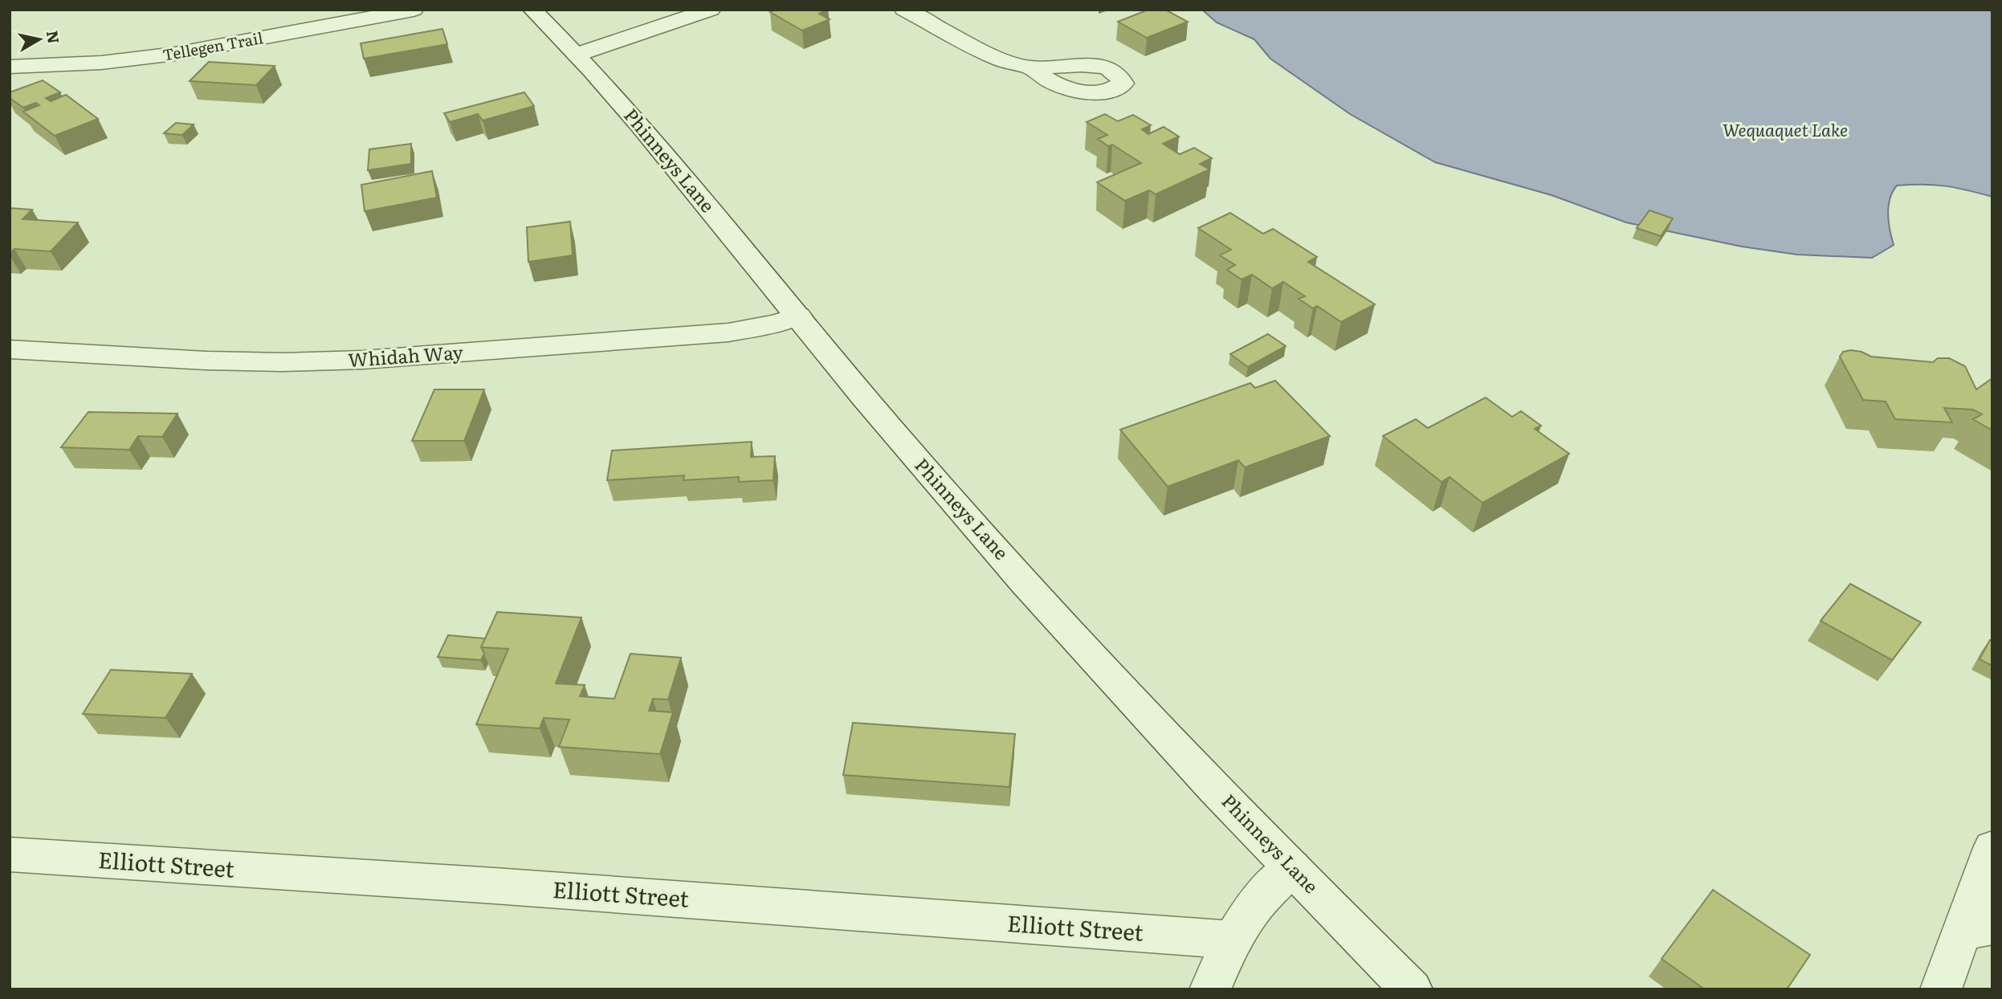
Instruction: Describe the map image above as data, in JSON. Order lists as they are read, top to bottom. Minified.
{"streets":{"street":["Tellegen Trail","Phinneys Lane","Whidah Way","Elliott Street"]},"crossings":[["Phinneys Lane","Whidah Way"]],"water":["Wequaquet Lake"],"north":"right"}
